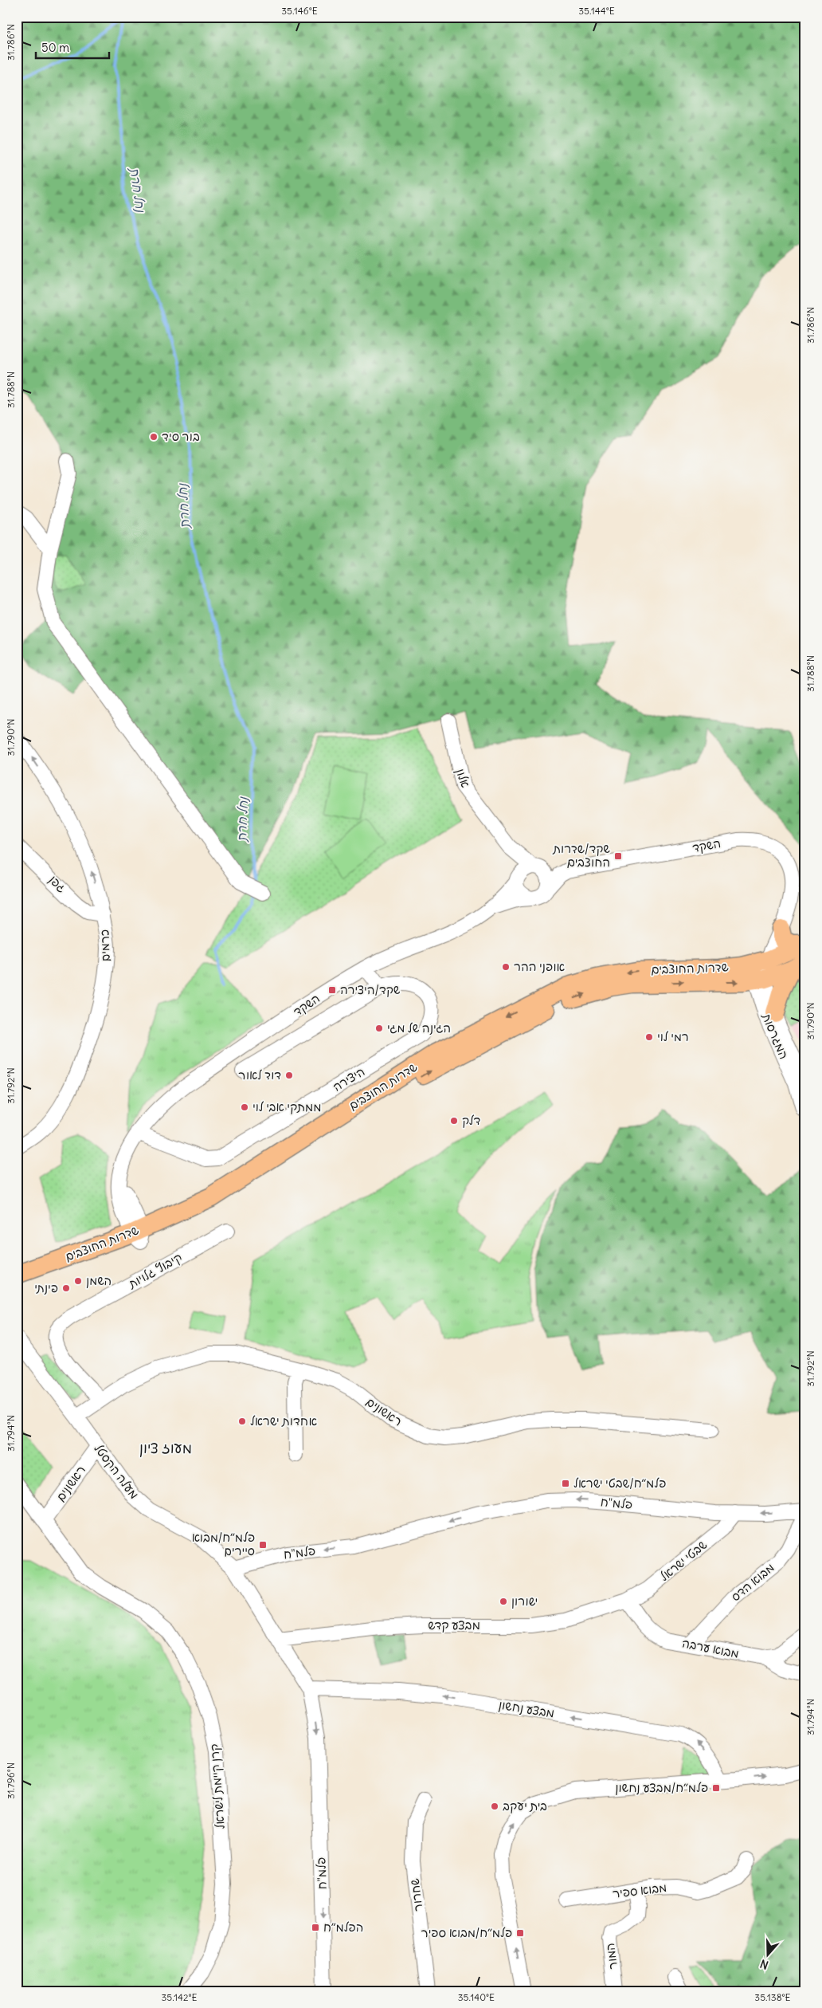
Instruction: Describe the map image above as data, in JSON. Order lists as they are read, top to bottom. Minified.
{"streets":{"main road":["שדרות החוצבים"],"street":["אלון","השקד","גפן","כרמים","המגרסות","היצירה","קיבוץ גלויות","ראשונים","מעלה הקסטל","פלמ\"ח","שבטי ישראל","מבוא הדס","מבצע קדש","מבוא ערבה","מבצע נחשון","קרן קיימת לישראל","מבוא ספיר","שחרור","המור"]},"crossings":[["אלון","השקד"],["השקד","שדרות החוצבים"],["השקד","המגרסות"],["השקד","היצירה"],["גפן","כרמים"],["שדרות החוצבים","המגרסות"],["קיבוץ גלויות","ראשונים"],["ראשונים","מעלה הקסטל"],["ראשונים","קרן קיימת לישראל"],["מעלה הקסטל","פלמ\"ח"],["פלמ\"ח","שבטי ישראל"],["פלמ\"ח","מבצע קדש"],["פלמ\"ח","מבצע נחשון"],["שבטי ישראל","מבצע קדש"],["שבטי ישראל","מבוא ערבה"],["מבוא הדס","מבוא ערבה"],["מבצע קדש","מבוא ערבה"],["מבוא ספיר","המור"]],"one_way":["מבצע נחשון"],"districts":["מעוז ציון"],"water":["נחל חרת"],"places":{"other":["בור סיד","אופני ההר","הגינה של מגי","רמי לוי","דוד לאור","ממתקי אבי לוי","דלק","השמן","פינתי","אחדות ישראל","ישורון","בית יעקב"],"transit":["שקד/שדרות החוצבים","שקד/היצירה","פלמ״ח/שבטי ישראל","פלמ״ח/מבוא סיירים","פלמ״ח/מבצע נחשון","הפלמ״ח","פלמ״ח/מבוא ספיר"]},"scale_bar":"50 m","north":"bottom","coordinates":["35.146°E","35.144°E","31.786°N","31.788°N","31.790°N","31.792°N","31.794°N","31.796°N","35.142°E","35.140°E","35.138°E"]}
